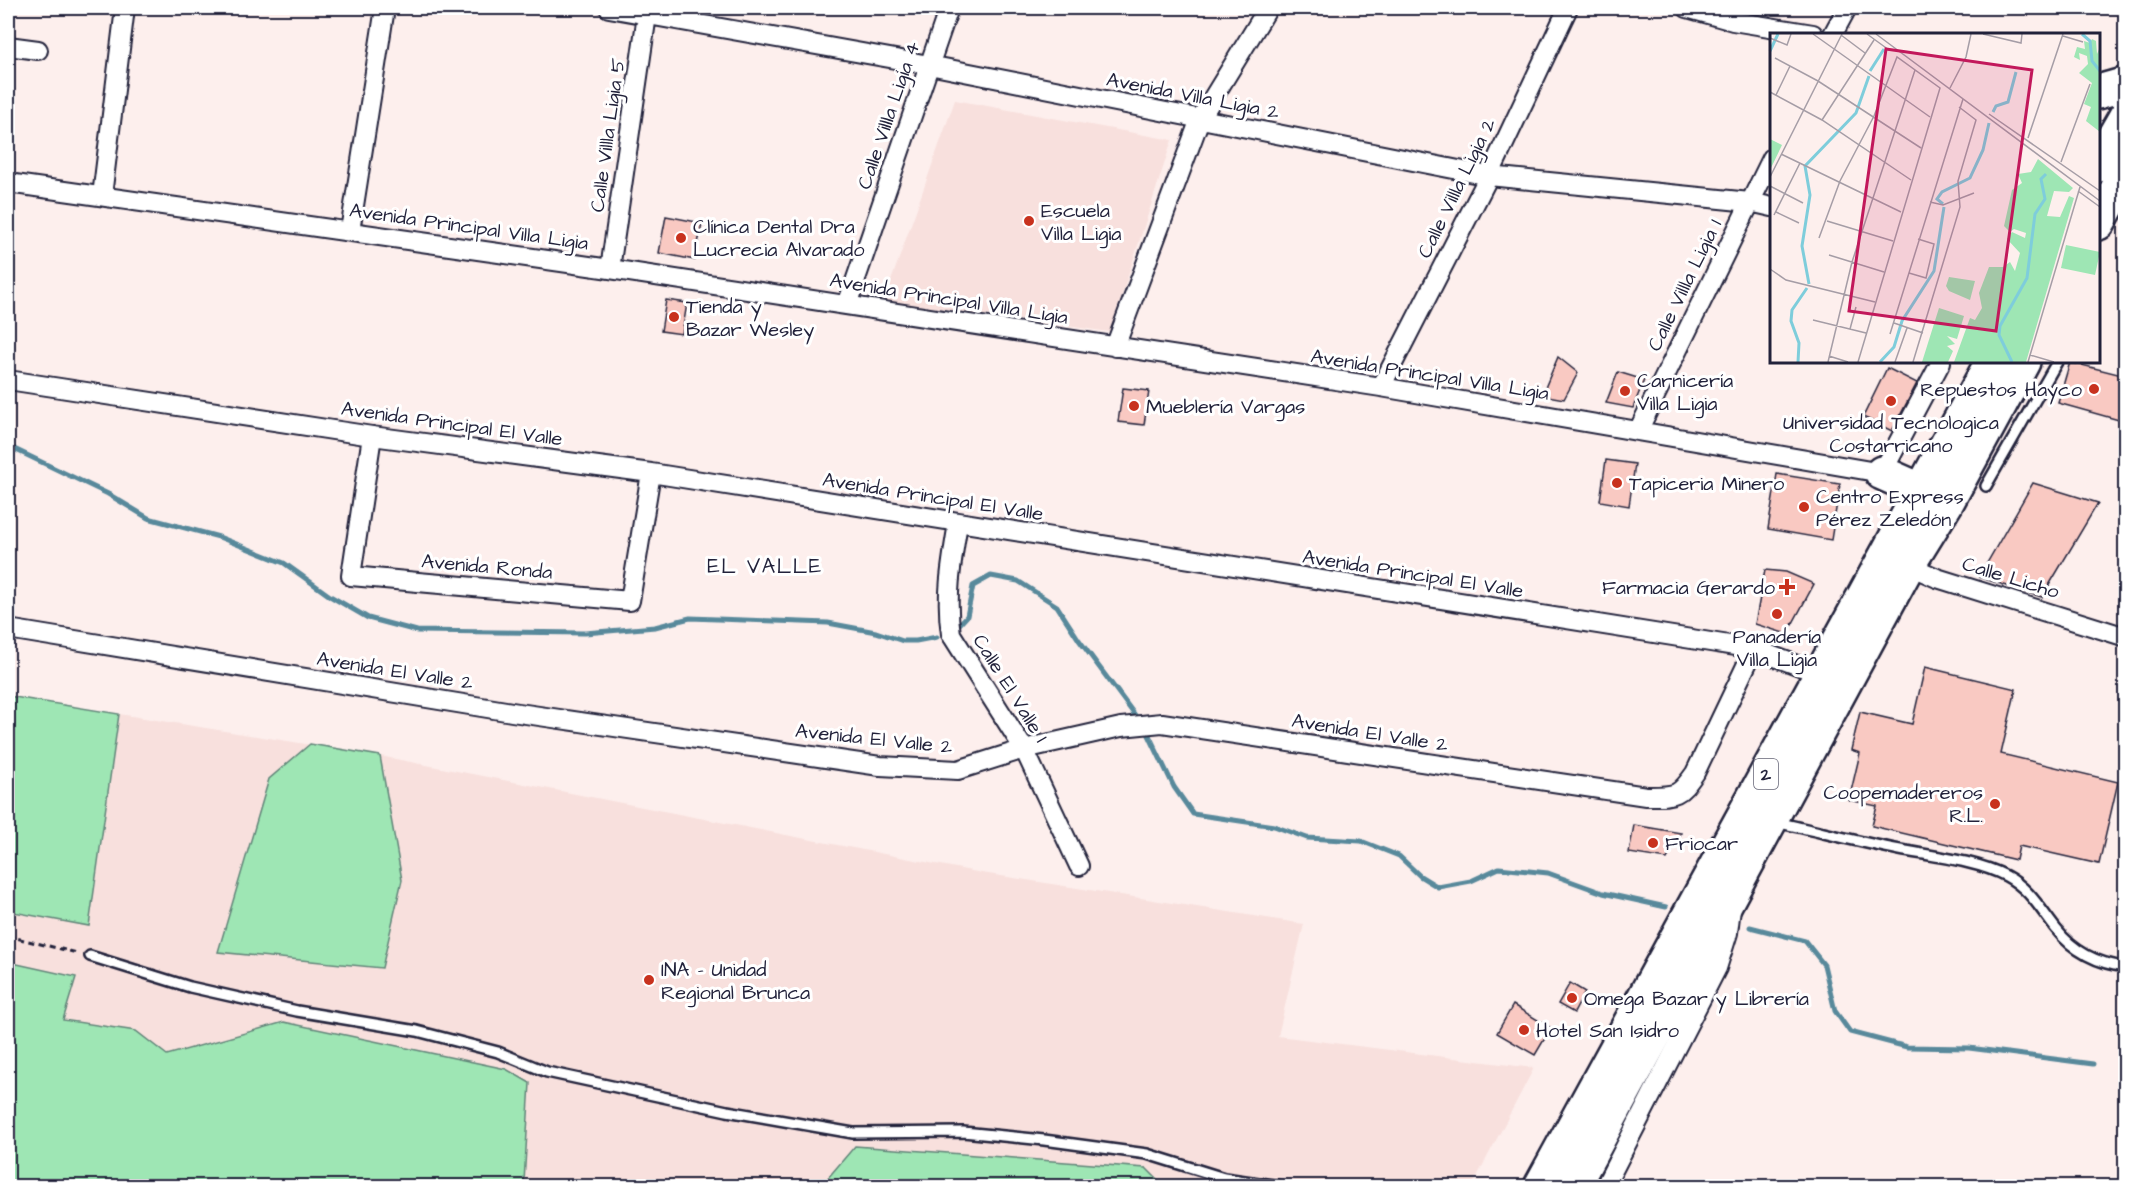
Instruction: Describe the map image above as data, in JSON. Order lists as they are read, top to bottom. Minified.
{"streets":{"highway":["2"],"street":["Avenida Villa Ligia 2","Calle Villla Ligia 4","Calle Villla Ligia 5","Calle Villla Ligia 2","Avenida Principal Villa Ligia","Calle Villla Ligia 1","Avenida Principal El Valle","Avenida Ronda","Calle Licho","Avenida El Valle 2","Calle El Valle 1"]},"crossings":[["Avenida Villa Ligia 2","Calle Villla Ligia 4"],["Avenida Villa Ligia 2","Calle Villla Ligia 5"],["Avenida Villa Ligia 2","Calle Villla Ligia 2"],["Avenida Villa Ligia 2","Calle Villla Ligia 1"],["Calle Villla Ligia 4","Avenida Principal Villa Ligia"],["Calle Villla Ligia 5","Avenida Principal Villa Ligia"],["Calle Villla Ligia 2","Avenida Principal Villa Ligia"],["Avenida Principal Villa Ligia","Calle Villla Ligia 1"],["Avenida Principal El Valle","Avenida Ronda"],["Avenida Principal El Valle","Avenida El Valle 2"],["Avenida Principal El Valle","Calle El Valle 1"],["Avenida Principal El Valle","2"],["Calle Licho","2"],["Avenida El Valle 2","Calle El Valle 1"]],"districts":["EL VALLE"],"places":{"other":["Escuela Villa Ligia","Clínica Dental Dra Lucrecia Alvarado","Tienda y Bazar Wesley","Repuestos Hayco","Carnicería Villa Ligia","Universidad Tecnologica Costarricano","Mueblería Vargas","Tapiceria Minero","Centro Express Pérez Zeledón","Panadería Villa Ligia","Coopemadereros R.L.","Friocar","INA - Unidad Regional Brunca","Omega Bazar y Librería","Hotel San Isidro"],"health":["Farmacia Gerardo"]}}
